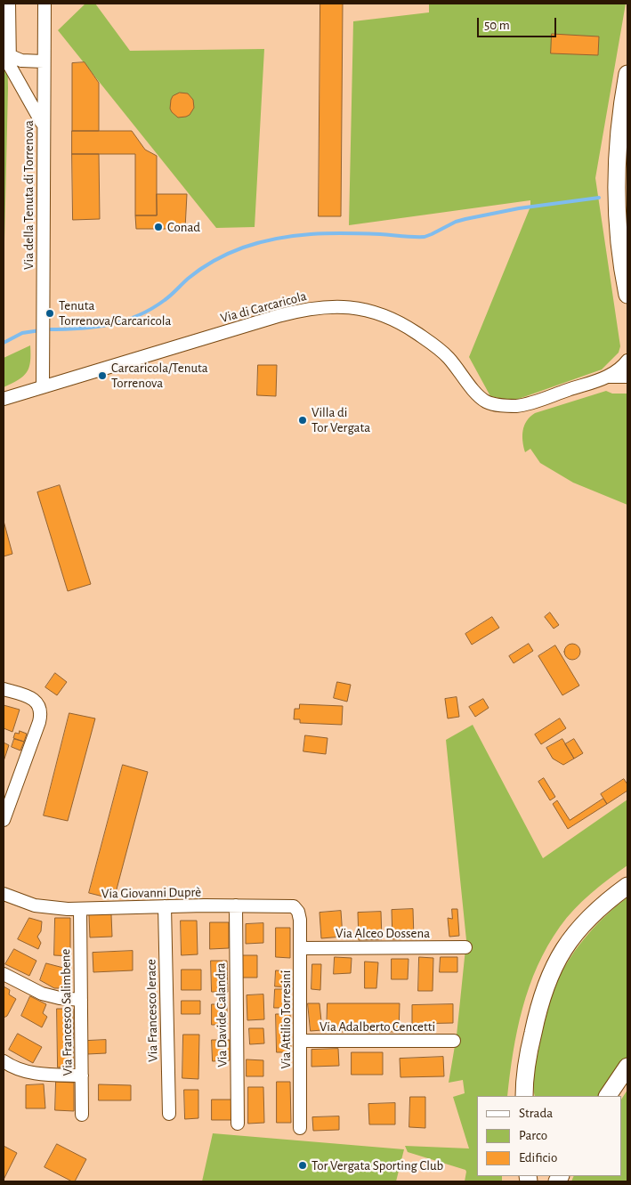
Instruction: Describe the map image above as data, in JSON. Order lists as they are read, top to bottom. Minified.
{"streets":{"street":["Via della Tenuta di Torrenova","Via di Carcaricola","Via Giovanni Duprè","Via Alceo Dossena","Via Francesco Ierace","Via Francesco Salimbene","Via Davide Calandra","Via Attilio Torresini","Via Adalberto Cencetti"]},"crossings":[["Via della Tenuta di Torrenova","Via di Carcaricola"],["Via Giovanni Duprè","Via Francesco Ierace"],["Via Giovanni Duprè","Via Francesco Salimbene"],["Via Giovanni Duprè","Via Davide Calandra"],["Via Giovanni Duprè","Via Attilio Torresini"],["Via Alceo Dossena","Via Attilio Torresini"],["Via Attilio Torresini","Via Adalberto Cencetti"]],"places":["Conad","Tenuta Torrenova/Carcaricola","Carcaricola/Tenuta Torrenova","Villa di Tor Vergata","Tor Vergata Sporting Club"],"legend":["Strada","Parco","Edificio"],"scale_bar":"50 m"}
